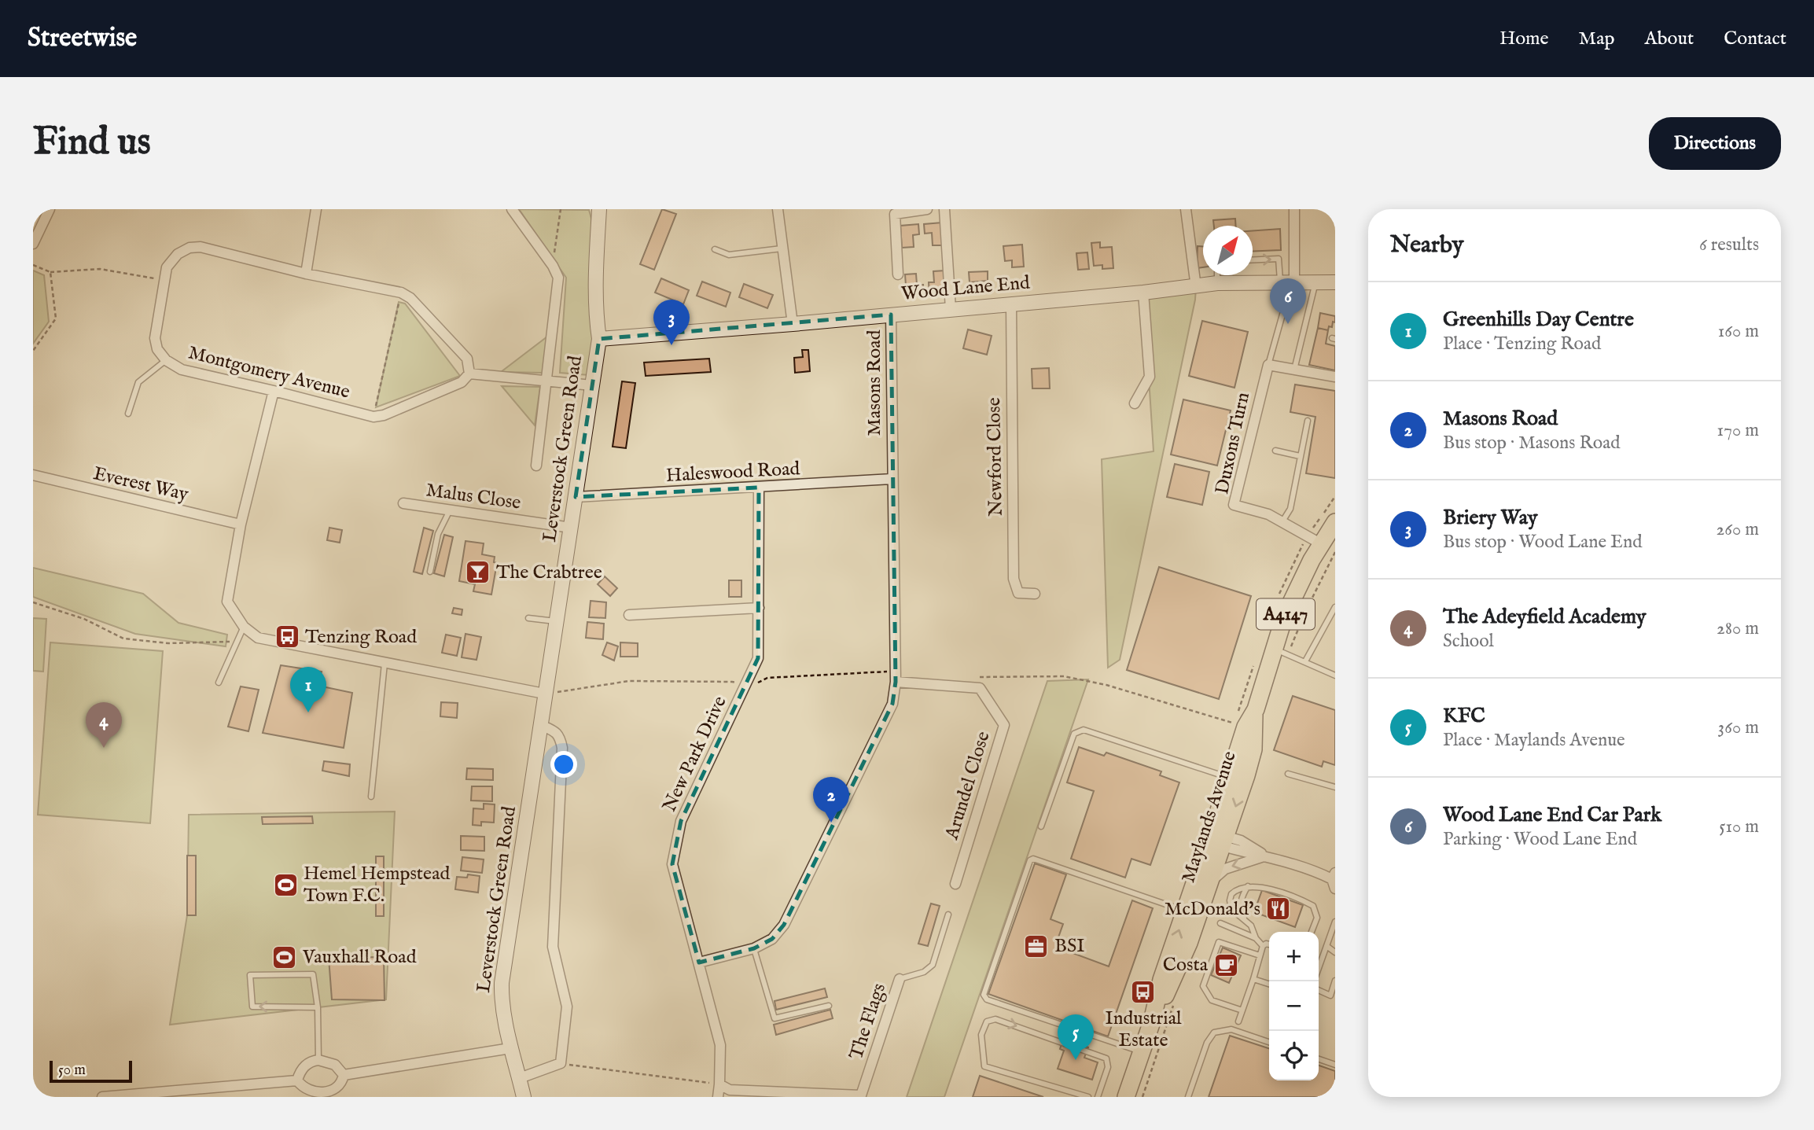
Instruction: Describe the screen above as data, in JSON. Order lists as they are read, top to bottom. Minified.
{"streets":{"main road":["A4147","Maylands Avenue"],"street":["Wood Lane End","Montgomery Avenue","Masons Road","Duxons Turn","Leverstock Green Road","Newford Close","Haleswood Road","Everest Way","Malus Close","New Park Drive","Arundel Close","The Flags"]},"crossings":[["Wood Lane End","Masons Road"],["Wood Lane End","Leverstock Green Road"],["Wood Lane End","Newford Close"],["Masons Road","Haleswood Road"],["Masons Road","New Park Drive"],["Masons Road","Arundel Close"],["Duxons Turn","Maylands Avenue"],["Leverstock Green Road","Haleswood Road"],["Leverstock Green Road","Malus Close"],["Haleswood Road","New Park Drive"],["New Park Drive","The Flags"]],"places":{"bar":["The Crabtree"],"bus stop":["Tenzing Road","Industrial Estate"],"sports":["Hemel Hempstead Town F.C.","Vauxhall Road"],"restaurant":["McDonald's"],"office":["BSI"],"cafe":["Costa"]},"scale_bar":"50 m","north":"top right","page":{"header":"Streetwise","nav":["Home","Map","About","Contact"],"buttons":"Directions","title":"Find us","heading":["Nearby","6 results"],"pins":["6","3","1","4","2","5"],"list":[{"mark":"1","name":"Greenhills Day Centre","note":"Place · Tenzing Road","value":"160 m"},{"mark":"2","name":"Masons Road","note":"Bus stop · Masons Road","value":"170 m"},{"mark":"3","name":"Briery Way","note":"Bus stop · Wood Lane End","value":"260 m"},{"mark":"4","name":"The Adeyfield Academy","note":"School","value":"280 m"},{"mark":"5","name":"KFC","note":"Place · Maylands Avenue","value":"360 m"},{"mark":"6","name":"Wood Lane End Car Park","note":"Parking · Wood Lane End","value":"510 m"}],"map_buttons":["+","−"],"scale":"50 m"}}
